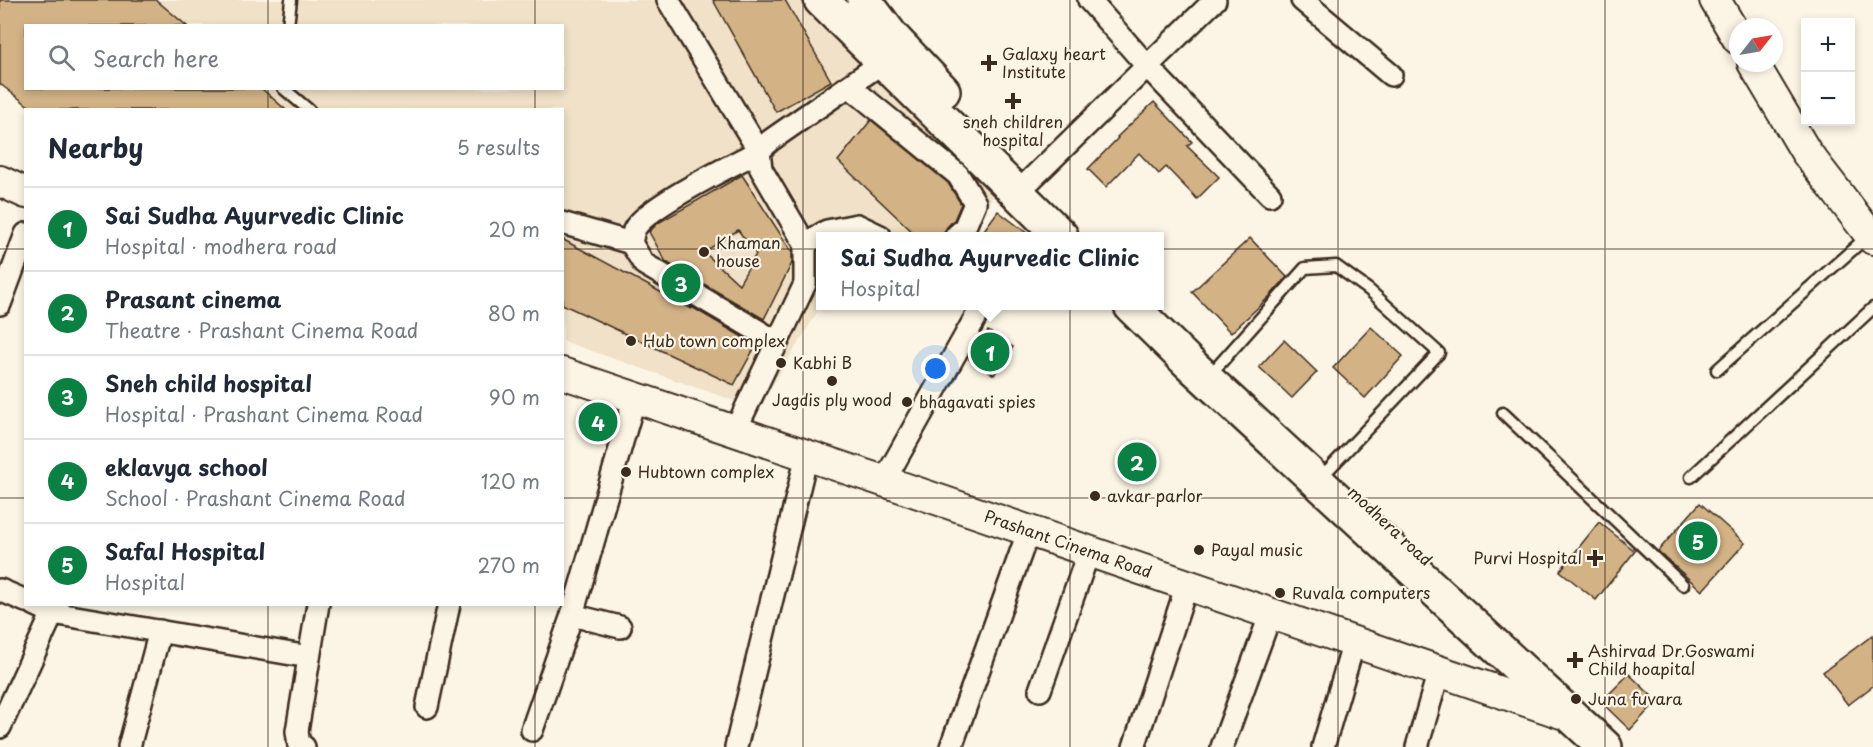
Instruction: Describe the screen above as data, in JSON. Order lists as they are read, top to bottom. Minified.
{"streets":{"main road":["modhera road"],"street":["Prashant Cinema Road"]},"places":{"health":["Galaxy heart Institute","sneh children hospital","Purvi Hospital","Ashirvad Dr.Goswami Child hoapital"],"other":["Khaman house","Hub town complex","Kabhi B","Jagdis ply wood","bhagavati spies","Hubtown complex","avkar parlor","Payal music","Ruvala computers","Juna fuvara"]},"north":"top right","page":{"map_buttons":["+","−"],"search":"Search here","heading":["Nearby","5 results"],"list":[{"mark":"1","name":"Sai Sudha Ayurvedic Clinic","note":"Hospital · modhera road","value":"20 m"},{"mark":"2","name":"Prasant cinema","note":"Theatre · Prashant Cinema Road","value":"80 m"},{"mark":"3","name":"Sneh child hospital","note":"Hospital · Prashant Cinema Road","value":"90 m"},{"mark":"4","name":"eklavya school","note":"School · Prashant Cinema Road","value":"120 m"},{"mark":"5","name":"Safal Hospital","note":"Hospital","value":"270 m"}],"popup":["Sai Sudha Ayurvedic Clinic","Hospital"],"pins":["3","1","4","2","5"]}}
